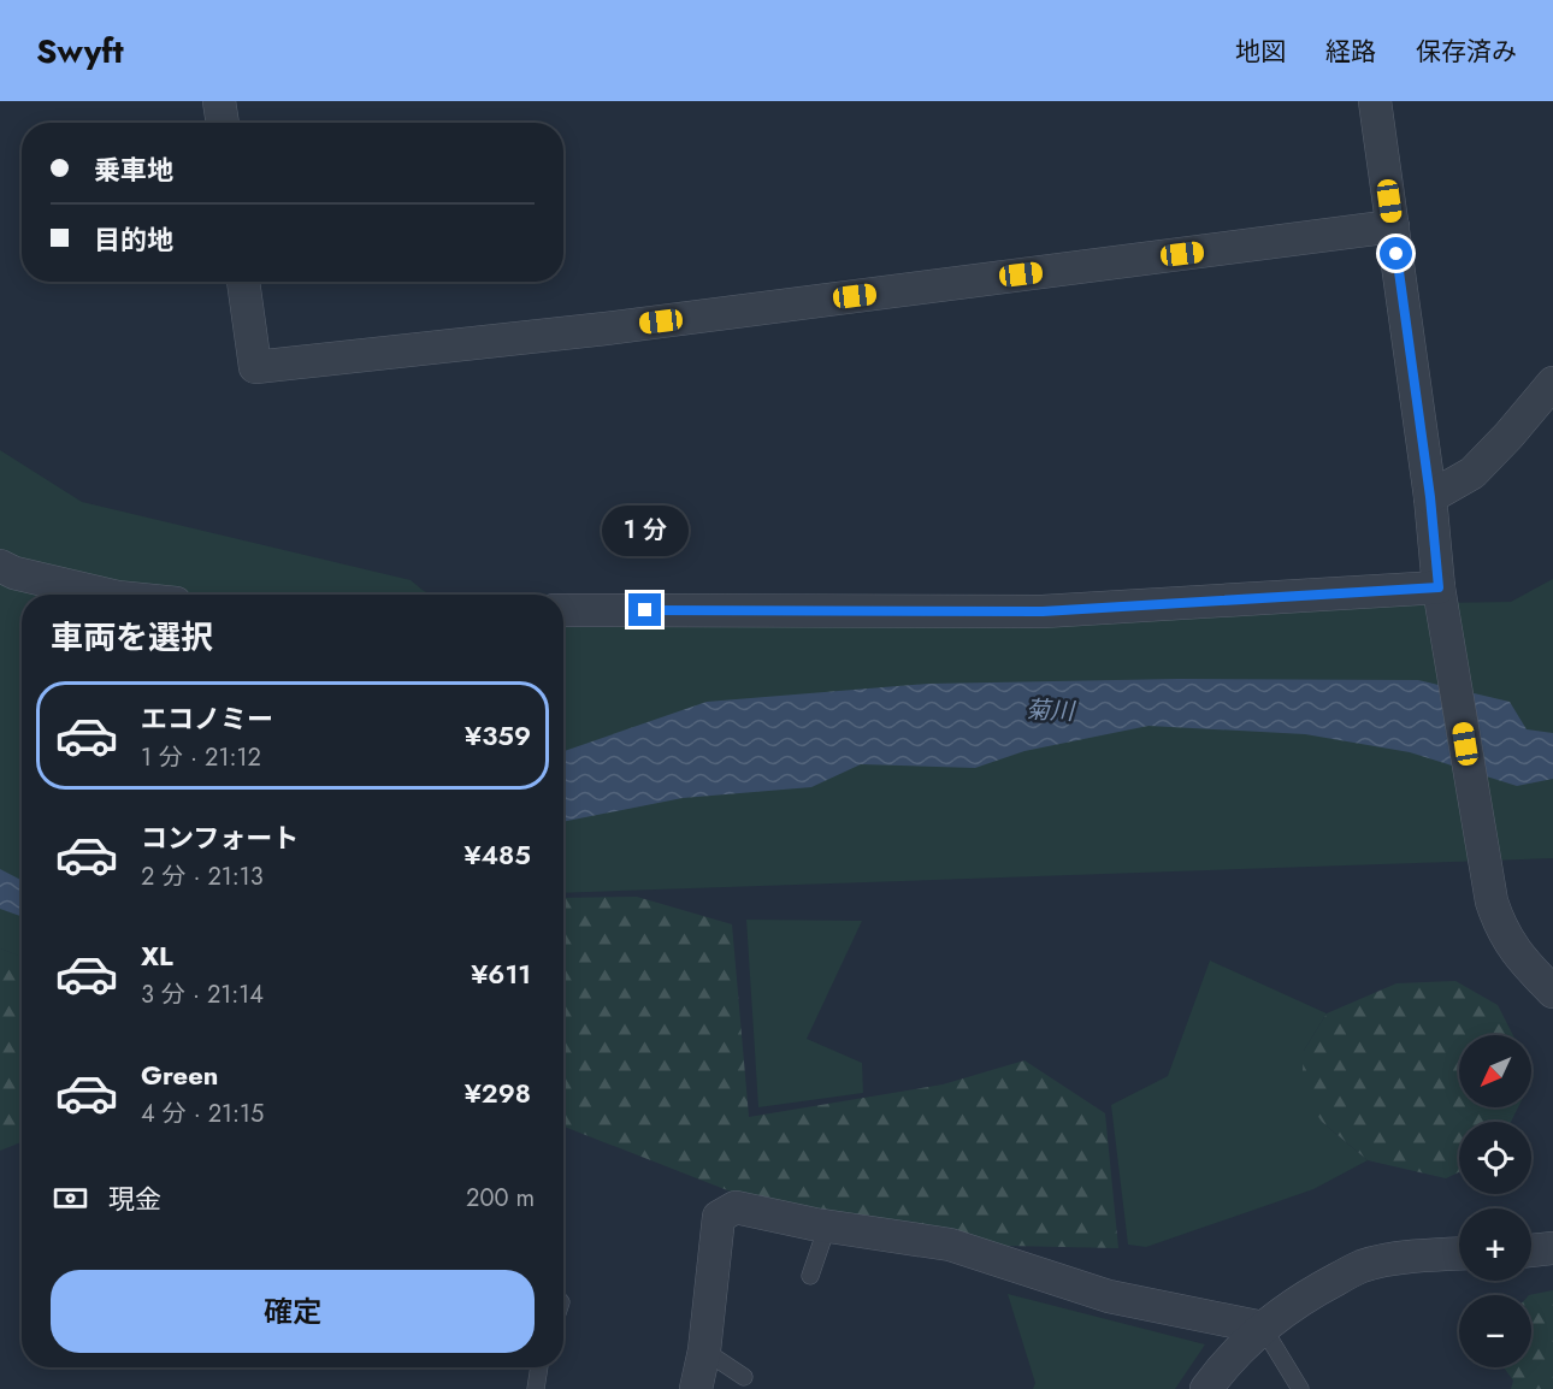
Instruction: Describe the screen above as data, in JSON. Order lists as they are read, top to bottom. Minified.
{"water":["菊川"],"north":"bottom left","page":{"header":"Swyft","nav":["地図","経路","保存済み"],"banner":["乗車地","目的地"],"bubble":"1 分","heading":"車両を選択","list":[{"name":"エコノミー","note":"1 分 · 21:12","value":"¥359"},{"name":"コンフォート","note":"2 分 · 21:13","value":"¥485"},{"name":"XL","note":"3 分 · 21:14","value":"¥611"},{"name":"Green","note":"4 分 · 21:15","value":"¥298"}],"map_buttons":["+","−"],"pay":["現金","200 m"],"buttons":"確定"}}
